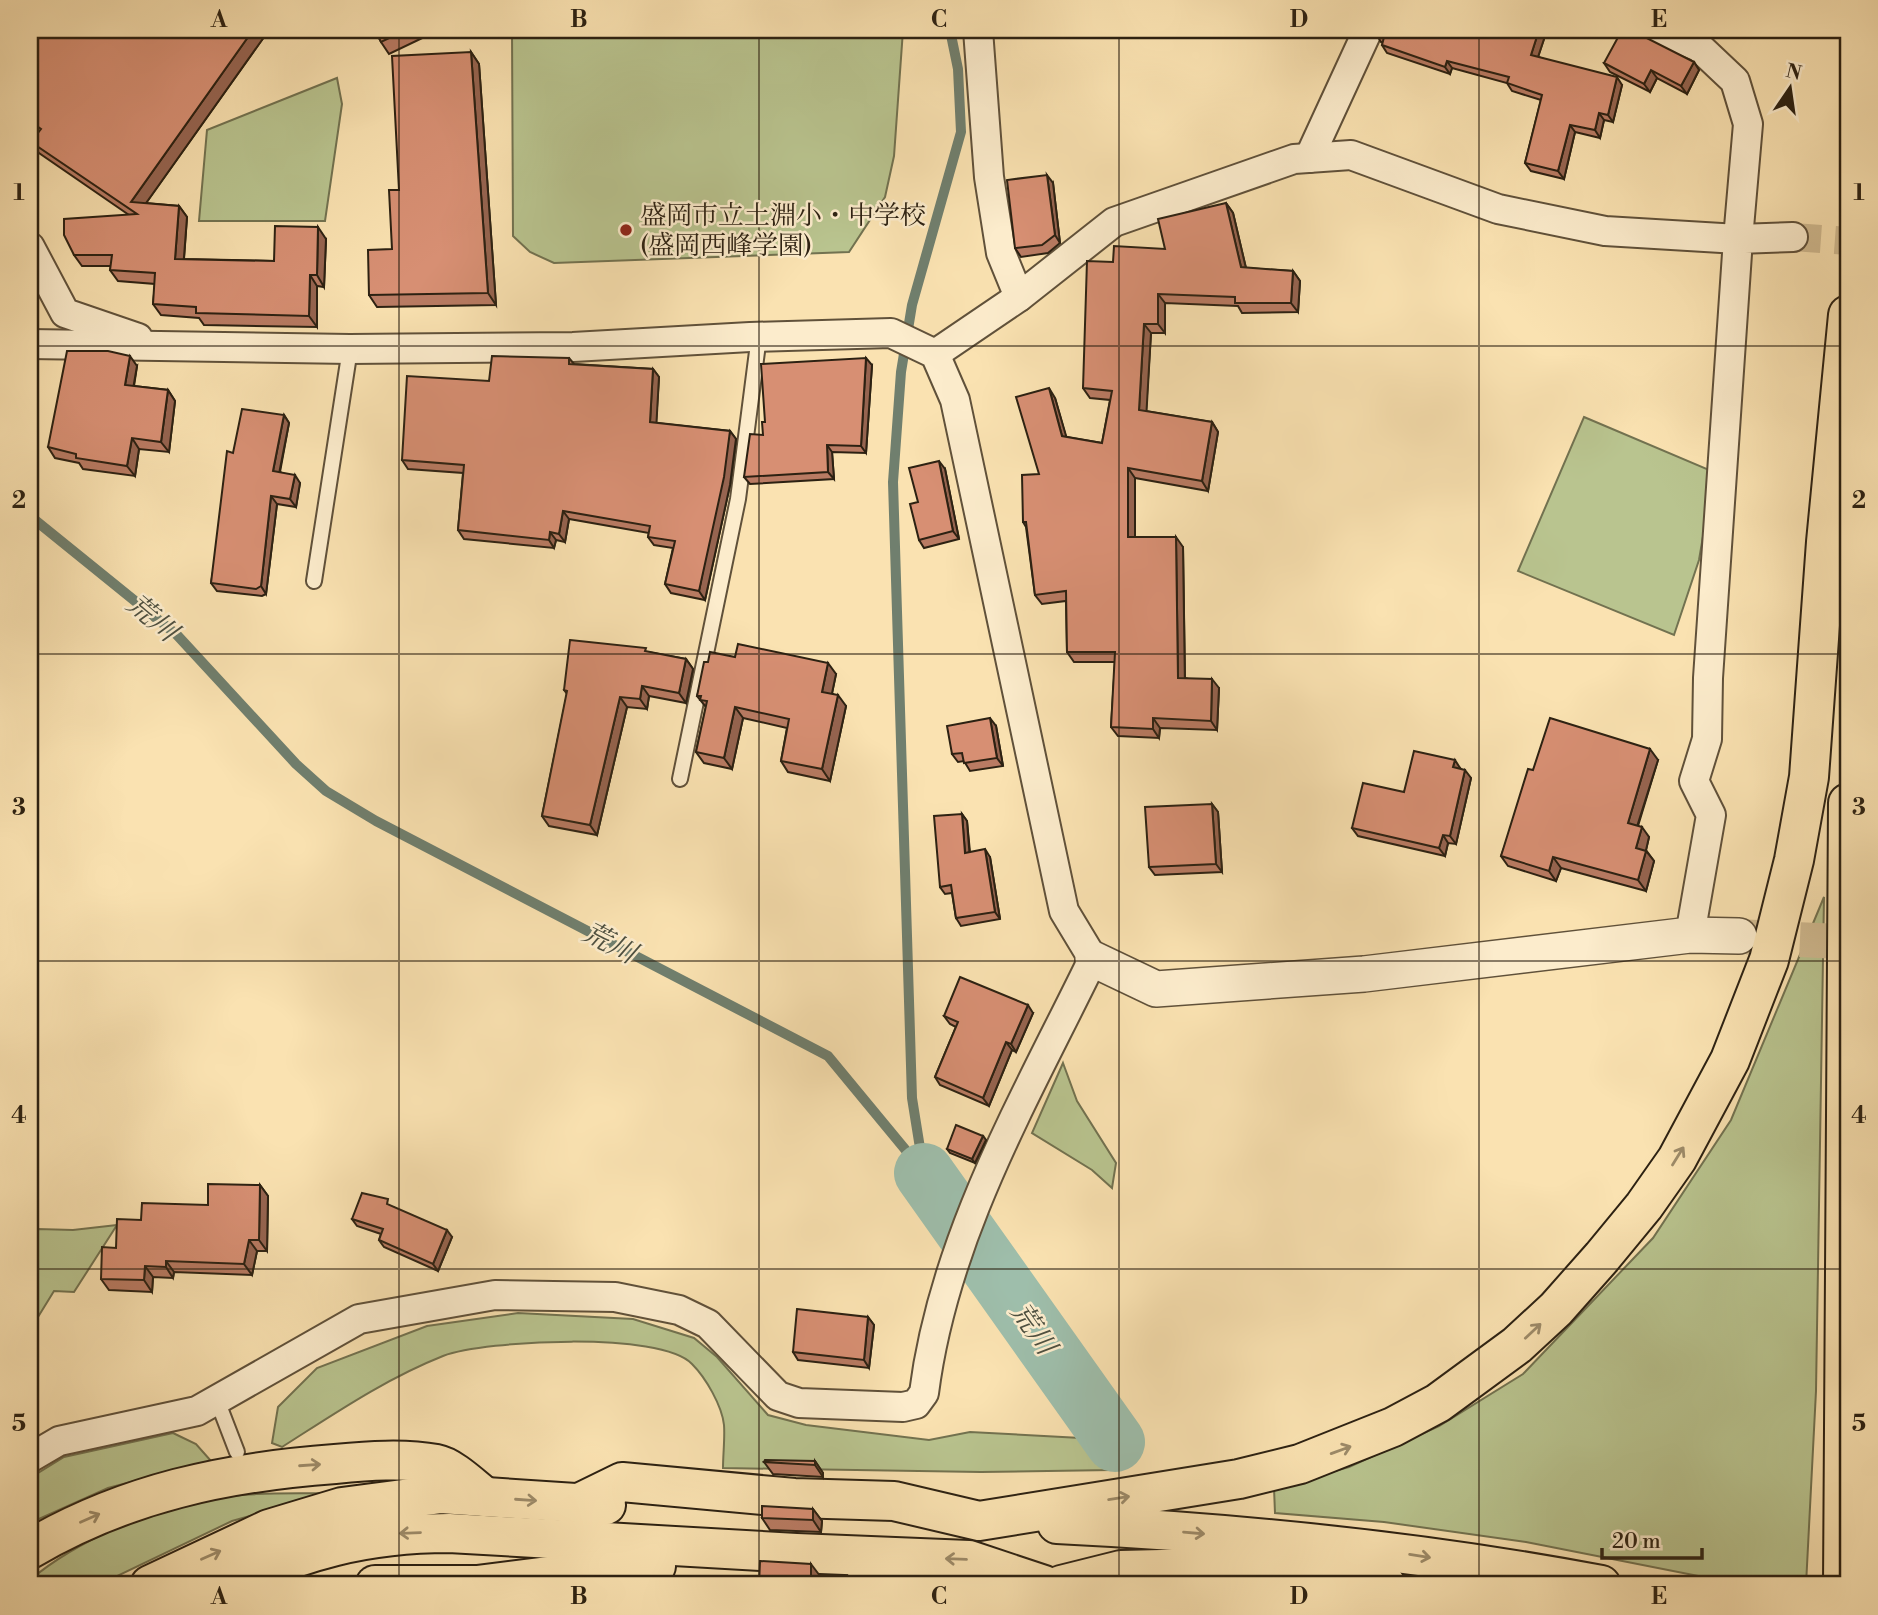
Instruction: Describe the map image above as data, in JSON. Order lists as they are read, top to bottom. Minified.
{"water":["荒川"],"places":["盛岡市立土淵小・中学校 (盛岡西峰学園)"],"scale_bar":"20 m","north":"top","grid":{"columns":["A","B","C","D","E"],"rows":["1","2","3","4","5"]}}
